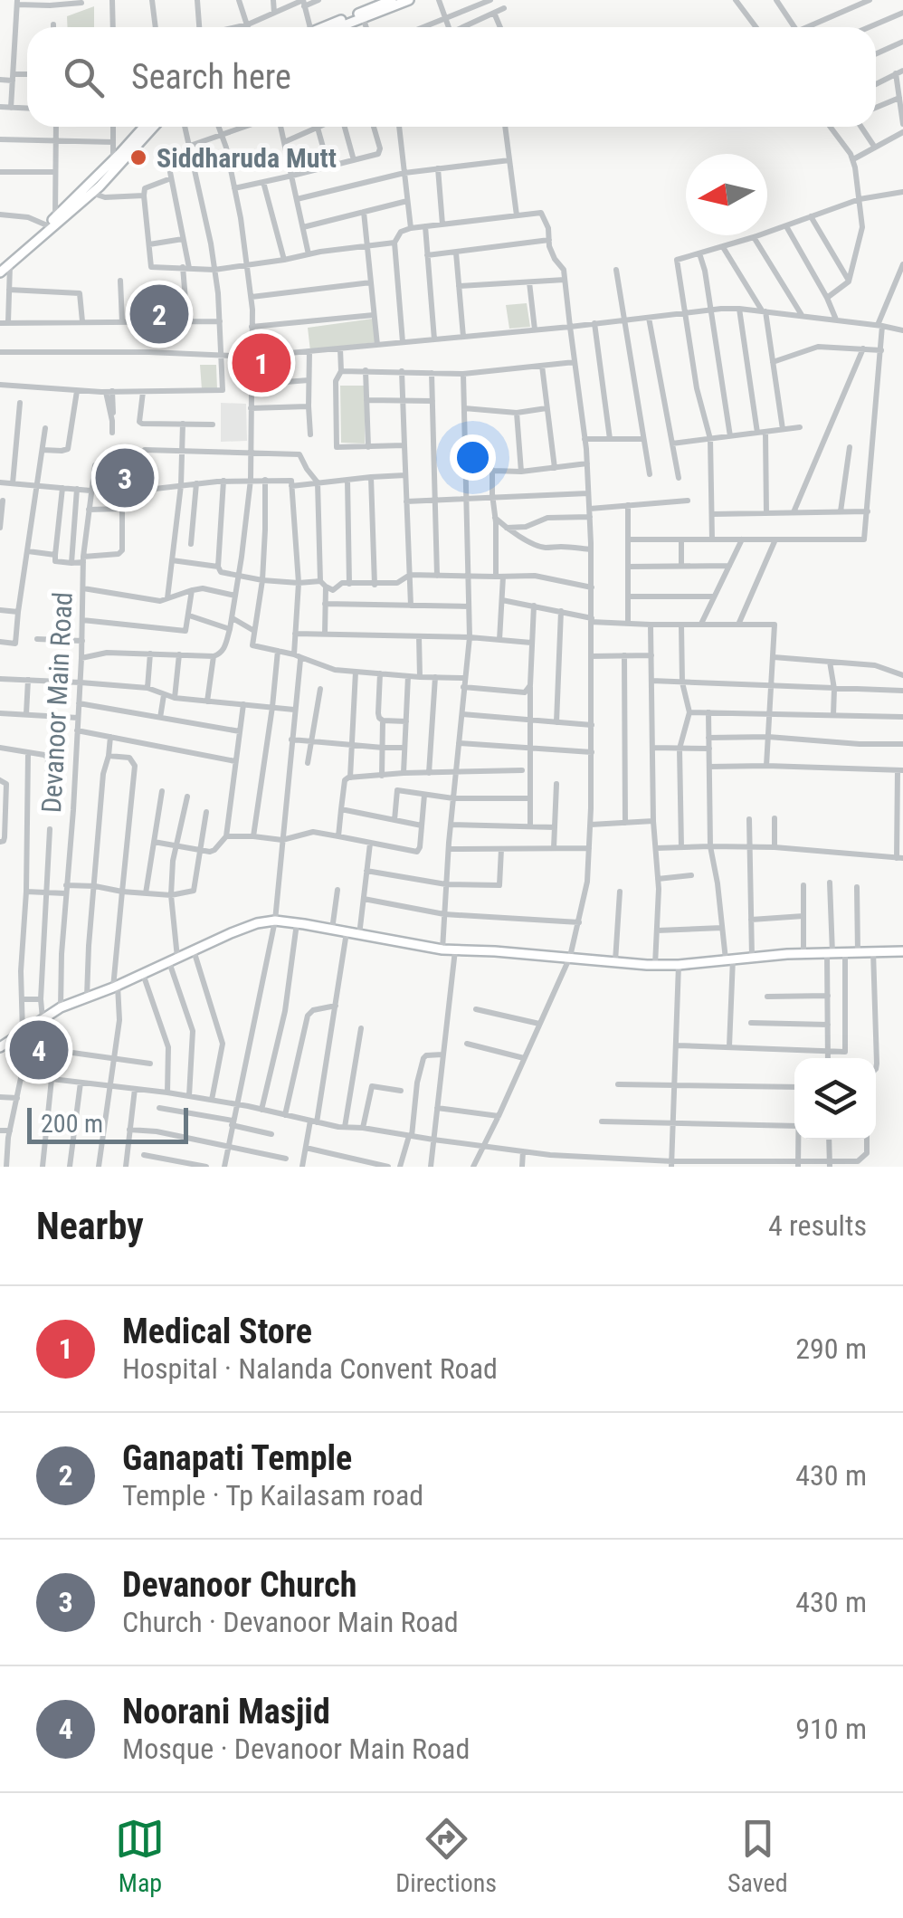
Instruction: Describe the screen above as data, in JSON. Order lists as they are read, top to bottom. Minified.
{"streets":{"street":["Devanoor Main Road"]},"places":["Siddharuda Mutt"],"scale_bar":"200 m","north":"left","page":{"search":"Search here","pins":["2","1","3","4"],"scale":"200 m","heading":["Nearby","4 results"],"list":[{"mark":"1","name":"Medical Store","note":"Hospital · Nalanda Convent Road","value":"290 m"},{"mark":"2","name":"Ganapati Temple","note":"Temple · Tp Kailasam road","value":"430 m"},{"mark":"3","name":"Devanoor Church","note":"Church · Devanoor Main Road","value":"430 m"},{"mark":"4","name":"Noorani Masjid","note":"Mosque · Devanoor Main Road","value":"910 m"}],"nav":["Map","Directions","Saved"]}}
